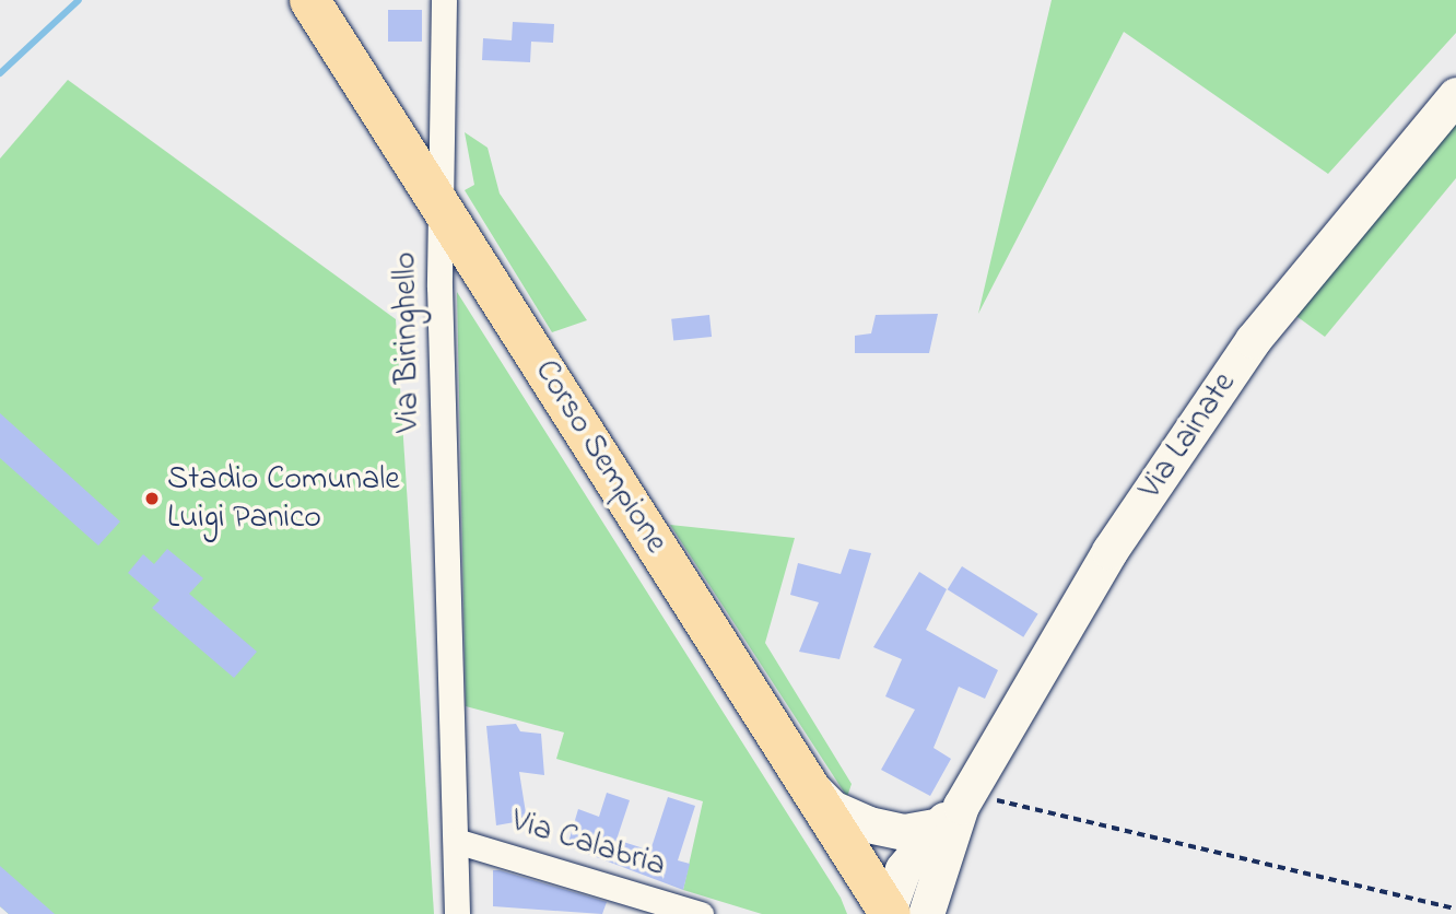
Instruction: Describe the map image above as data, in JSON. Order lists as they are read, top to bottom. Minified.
{"streets":{"main road":["Via Lainate","Corso Sempione"],"street":["Via Biringhello","Via Calabria"]},"crossings":[["Via Biringhello","Corso Sempione"],["Via Biringhello","Via Calabria"],["Via Lainate","Corso Sempione"]],"places":["Stadio Comunale Luigi Panico"]}
